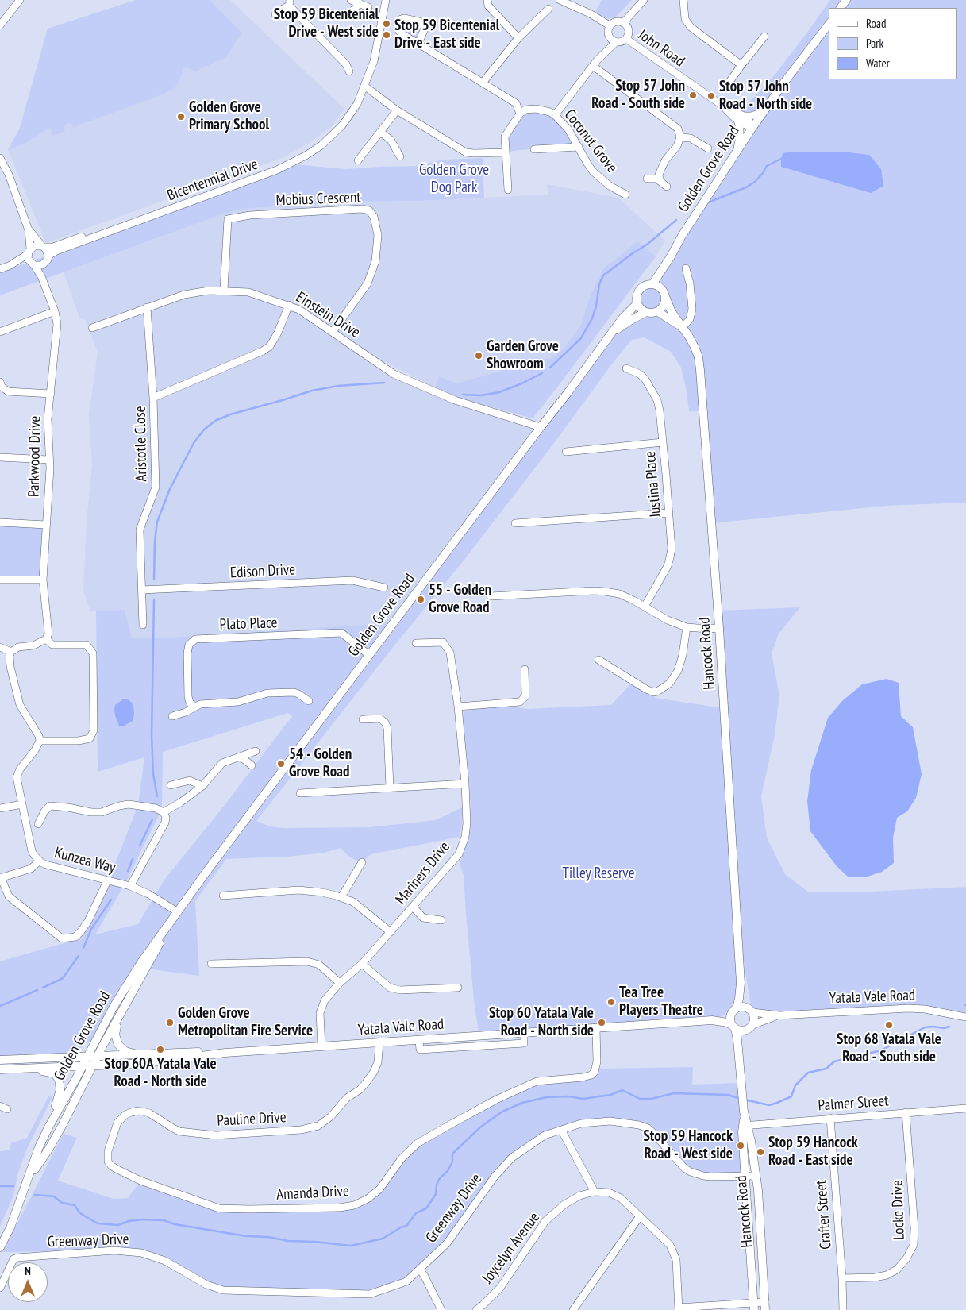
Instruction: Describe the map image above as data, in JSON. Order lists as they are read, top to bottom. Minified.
{"streets":{"main road":["Golden Grove Road","Hancock Road","Yatala Vale Road"],"street":["John Road","Coconut Grove","Bicentennial Drive","Mobius Crescent","Einstein Drive","Aristotle Close","Parkwood Drive","Justina Place","Edison Drive","Plato Place","Kunzea Way","Mariners Drive","Palmer Street","Pauline Drive","Amanda Drive","Greenway Drive","Locke Drive","Crafter Street","Joycelyn Avenue"]},"crossings":[["John Road","Golden Grove Road"],["Golden Grove Road","Einstein Drive"],["Golden Grove Road","Plato Place"],["Golden Grove Road","Hancock Road"],["Golden Grove Road","Kunzea Way"],["Golden Grove Road","Yatala Vale Road"],["Bicentennial Drive","Parkwood Drive"],["Mobius Crescent","Einstein Drive"],["Einstein Drive","Aristotle Close"],["Aristotle Close","Edison Drive"],["Hancock Road","Yatala Vale Road"],["Hancock Road","Palmer Street"],["Hancock Road","Greenway Drive"],["Mariners Drive","Yatala Vale Road"],["Yatala Vale Road","Pauline Drive"],["Yatala Vale Road","Amanda Drive"],["Palmer Street","Locke Drive"],["Palmer Street","Crafter Street"],["Pauline Drive","Amanda Drive"],["Locke Drive","Crafter Street"]],"parks":["Golden Grove Dog Park","Tilley Reserve"],"places":["Stop 59 Bicentenial Drive - West side","Stop 59 Bicentenial Drive - East side","Stop 57 John Road - South side","Stop 57 John Road - North side","Golden Grove Primary School","Garden Grove Showroom","55 - Golden Grove Road","54 - Golden Grove Road","Tea Tree Players Theatre","Golden Grove Metropolitan Fire Service","Stop 60 Yatala Vale Road - North side","Stop 68 Yatala Vale Road - South side","Stop 60A Yatala Vale Road - North side","Stop 59 Hancock Road - West side","Stop 59 Hancock Road - East side"],"legend":["Road","Park","Water"],"north":"top"}
